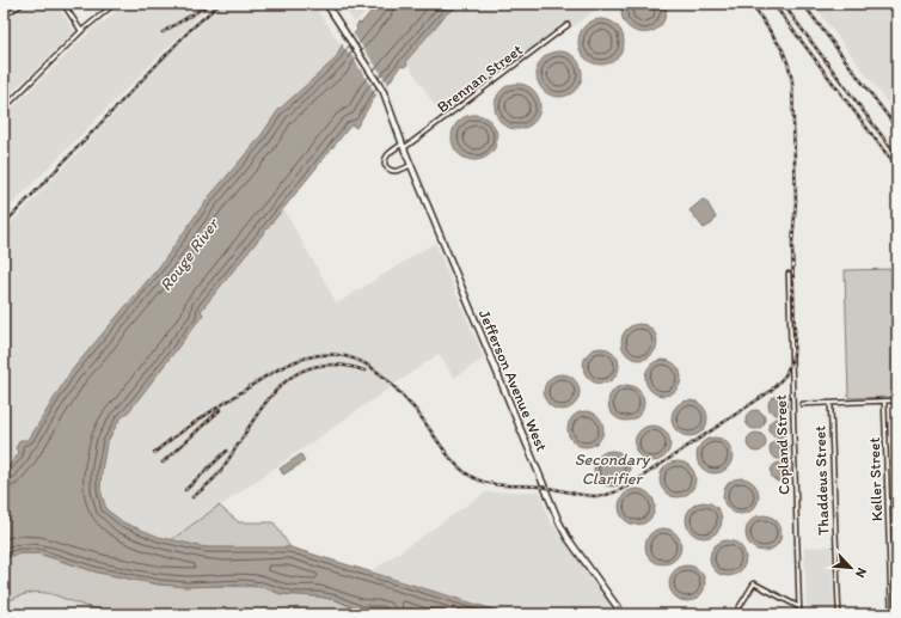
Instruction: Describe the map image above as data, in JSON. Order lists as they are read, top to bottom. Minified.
{"streets":{"main road":["Jefferson Avenue West"],"street":["Brennan Street","Copland Street","Keller Street","Thaddeus Street"]},"crossings":[["Brennan Street","Jefferson Avenue West"]],"water":["Rouge River","Secondary Clarifier"],"north":"bottom right"}
